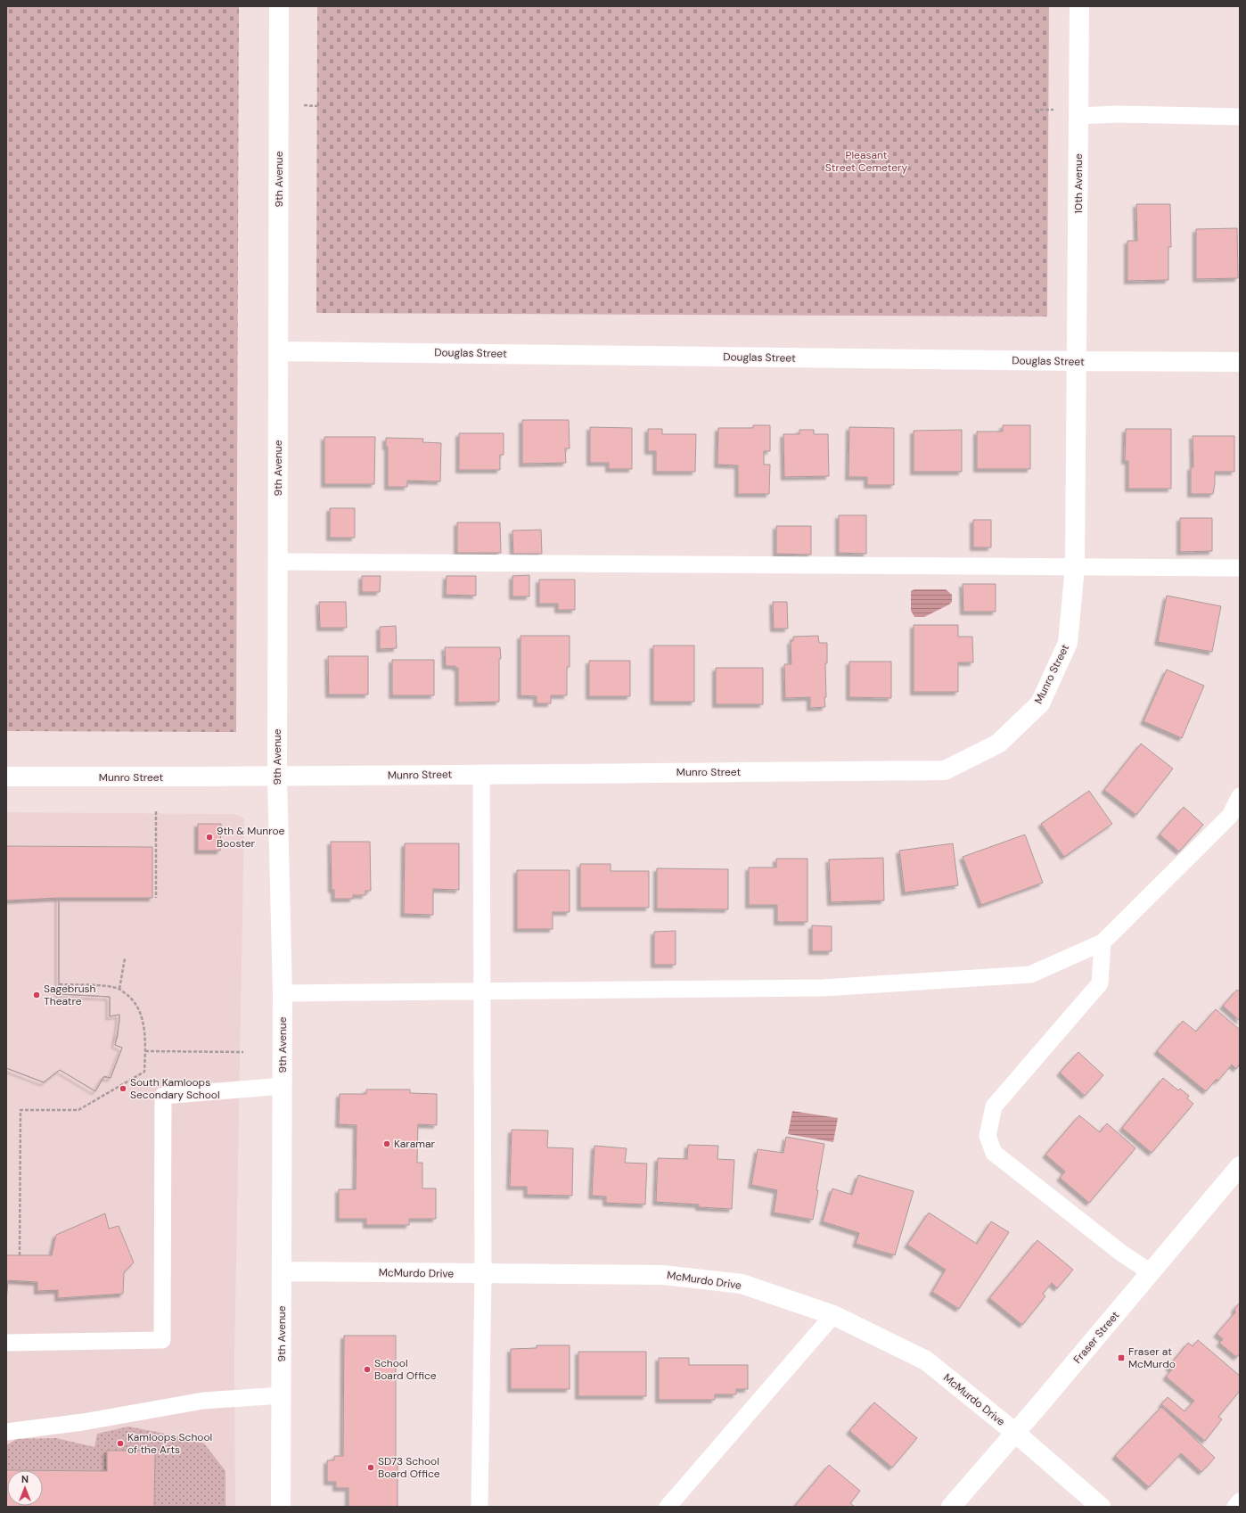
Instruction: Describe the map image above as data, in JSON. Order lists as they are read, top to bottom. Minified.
{"streets":{"street":["9th Avenue","10th Avenue","Douglas Street","Munro Street","McMurdo Drive","Fraser Street"]},"crossings":[["9th Avenue","Douglas Street"],["9th Avenue","Munro Street"],["9th Avenue","McMurdo Drive"],["10th Avenue","Douglas Street"],["10th Avenue","Munro Street"],["Douglas Street","Munro Street"],["McMurdo Drive","Fraser Street"]],"parks":["Pleasant Street Cemetery"],"places":{"other":["9th & Munroe Booster","Sagebrush Theatre","South Kamloops Secondary School","Karamar","School Board Office","Kamloops School of the Arts","SD73 School Board Office"],"transit":["Fraser at McMurdo"]},"north":"top"}
